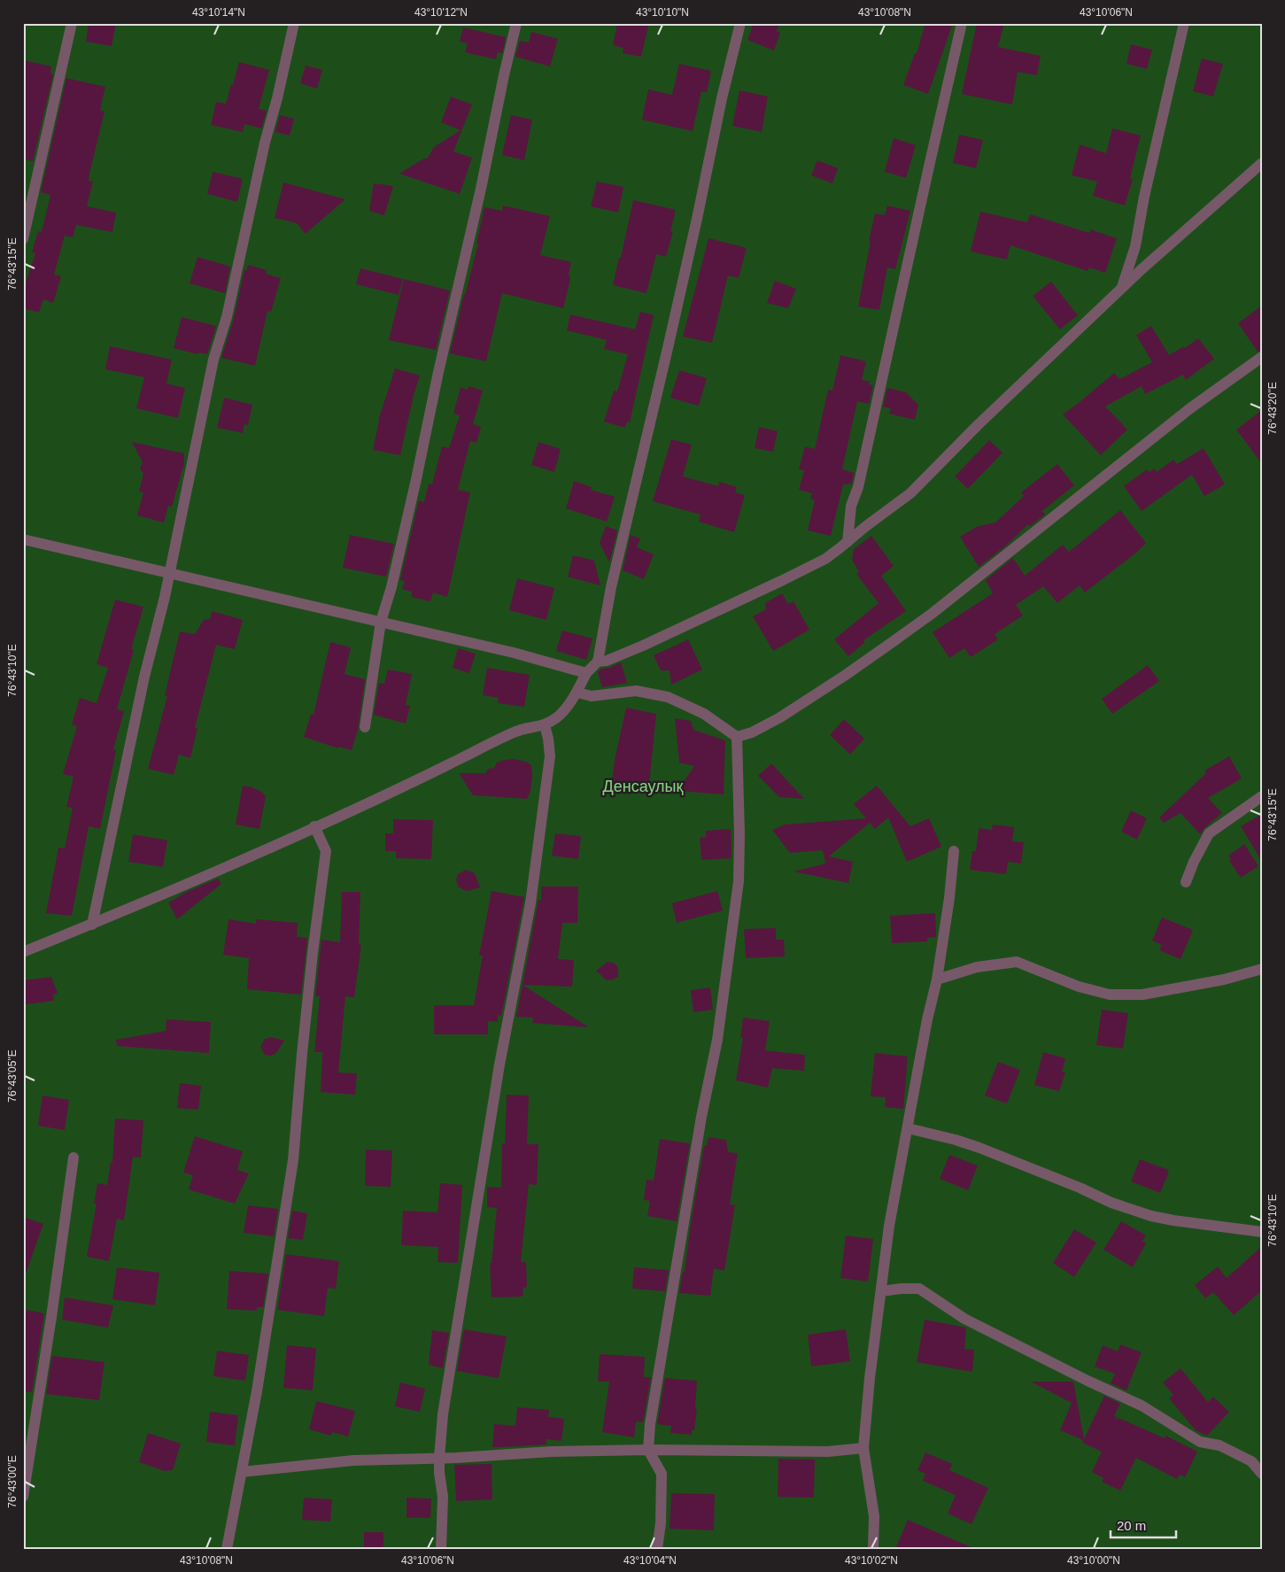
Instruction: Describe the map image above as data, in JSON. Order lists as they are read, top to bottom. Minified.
{"parks":["Денсаулық"],"scale_bar":"20 m","coordinates":["43°10'14\"N","43°10'12\"N","43°10'10\"N","43°10'08\"N","43°10'06\"N","76°43'15\"E","76°43'20\"E","76°43'10\"E","76°43'05\"E","76°43'00\"E","43°10'04\"N","43°10'02\"N","43°10'00\"N"]}
